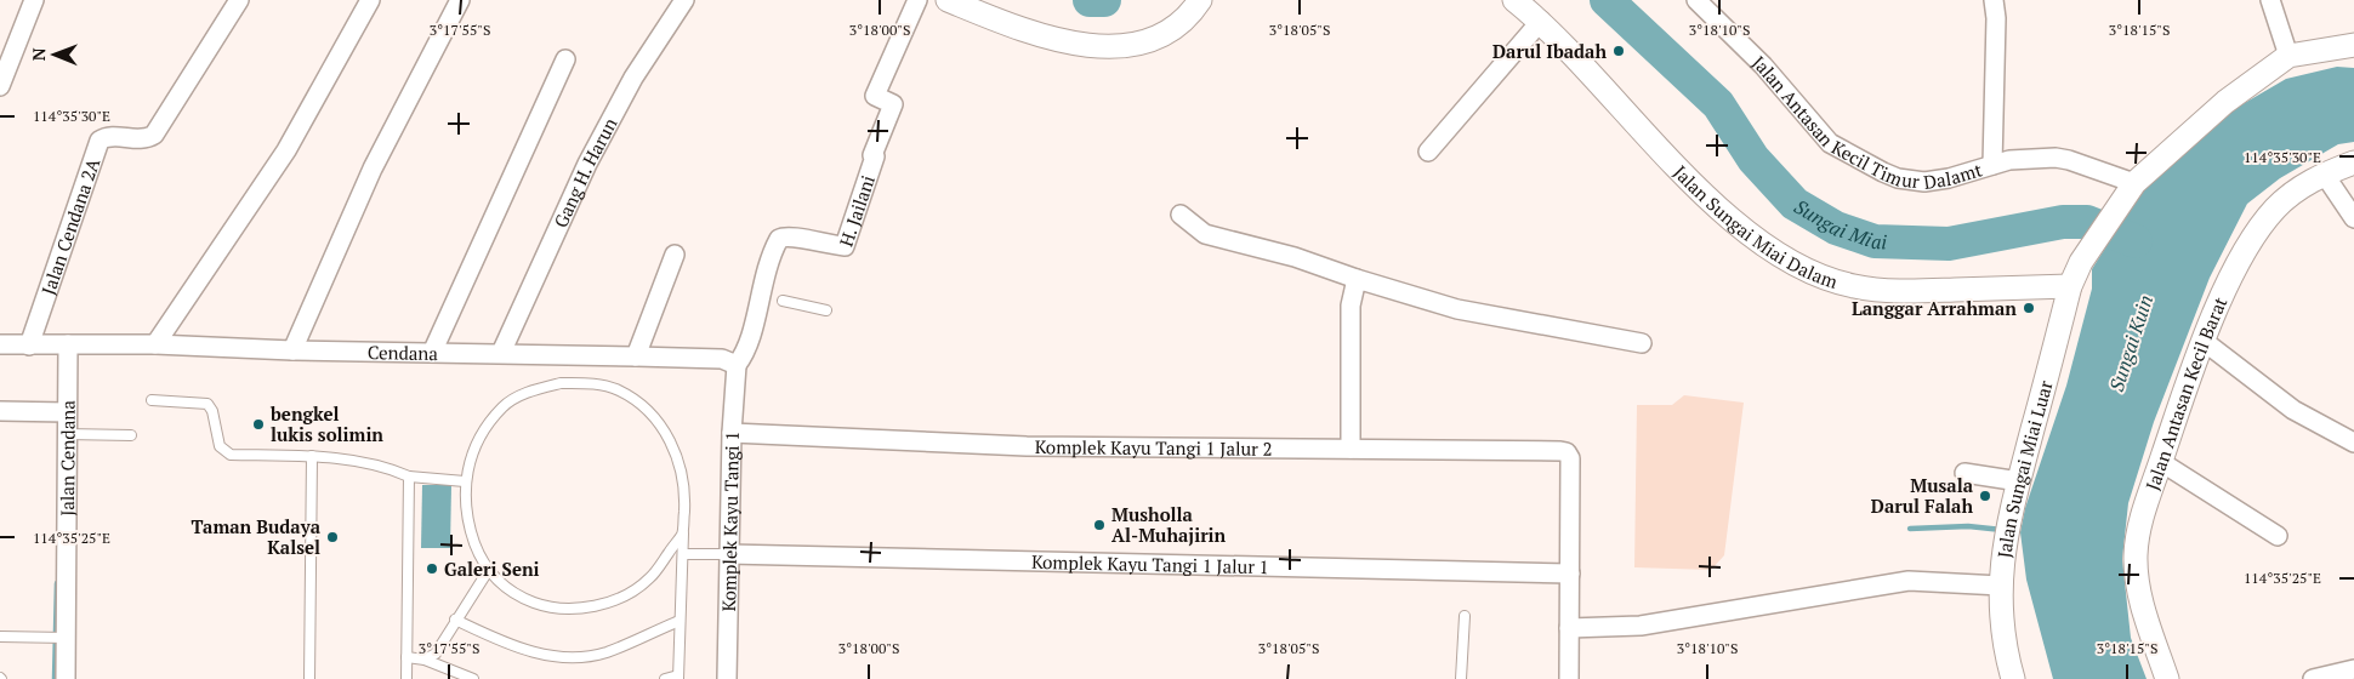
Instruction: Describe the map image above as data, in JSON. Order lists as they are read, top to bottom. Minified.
{"streets":{"street":["Jalan Antasan Kecil Timur Dalamt","Gang H. Harun","H. Jailani","Jalan Sungai Miai Dalam","Jalan Cendana 2A","Cendana","Jalan Antasan Kecil Barat","Komplek Kayu Tangi 1 Jalur 2","Jalan Cendana","Jalan Sungai Miai Luar","Komplek Kayu Tangi 1","Komplek Kayu Tangi 1 Jalur 1"]},"crossings":[["Jalan Antasan Kecil Timur Dalamt","Jalan Sungai Miai Luar"],["Gang H. Harun","Cendana"],["H. Jailani","Cendana"],["H. Jailani","Komplek Kayu Tangi 1"],["Jalan Sungai Miai Dalam","Jalan Sungai Miai Luar"],["Jalan Cendana 2A","Cendana"],["Cendana","Jalan Cendana"],["Cendana","Komplek Kayu Tangi 1"],["Komplek Kayu Tangi 1 Jalur 2","Komplek Kayu Tangi 1"],["Komplek Kayu Tangi 1 Jalur 2","Komplek Kayu Tangi 1 Jalur 1"],["Komplek Kayu Tangi 1","Komplek Kayu Tangi 1 Jalur 1"]],"water":["Sungai Miai","Sungai Kuin"],"places":["Darul Ibadah","Langgar Arrahman","bengkel lukis solimin","Musala Darul Falah","Musholla Al-Muhajirin","Taman Budaya Kalsel","Galeri Seni"],"north":"left","coordinates":["3°17'55\"S","3°18'00\"S","3°18'05\"S","3°18'10\"S","3°18'15\"S","114°35'30\"E","114°35'25\"E"]}
